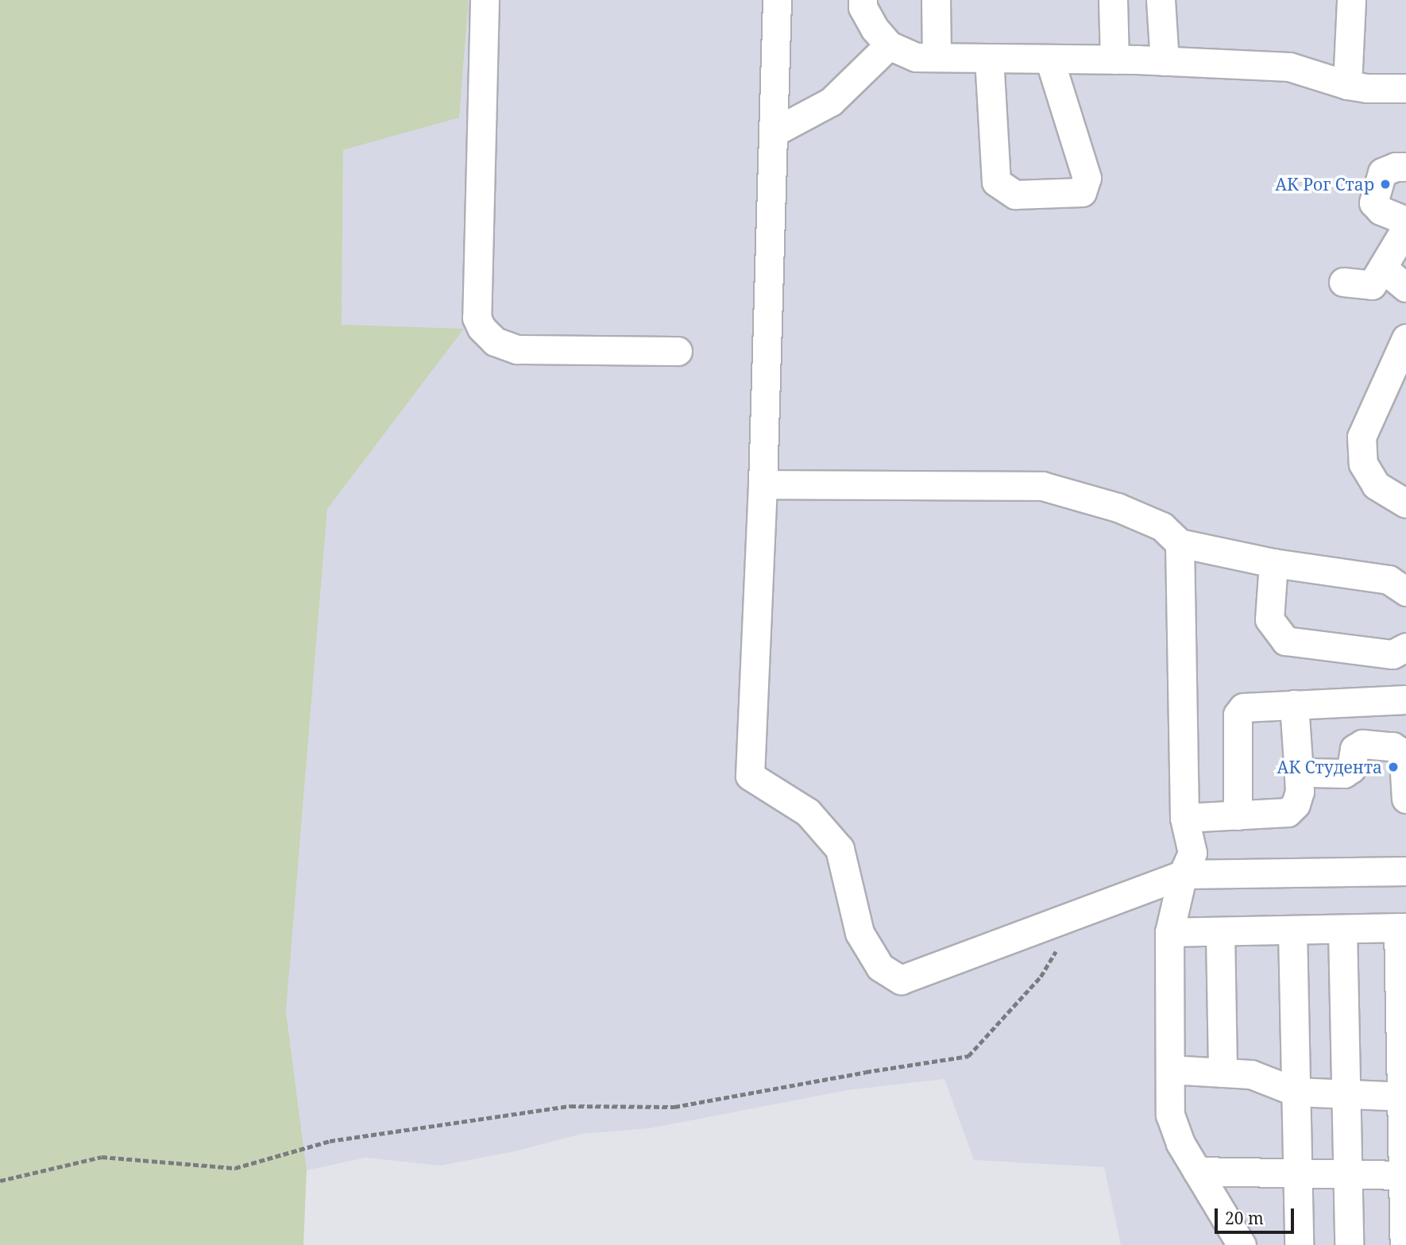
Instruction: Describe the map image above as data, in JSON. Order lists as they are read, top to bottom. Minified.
{"places":["АК Рог Стар","АК Студента"],"scale_bar":"20 m"}
